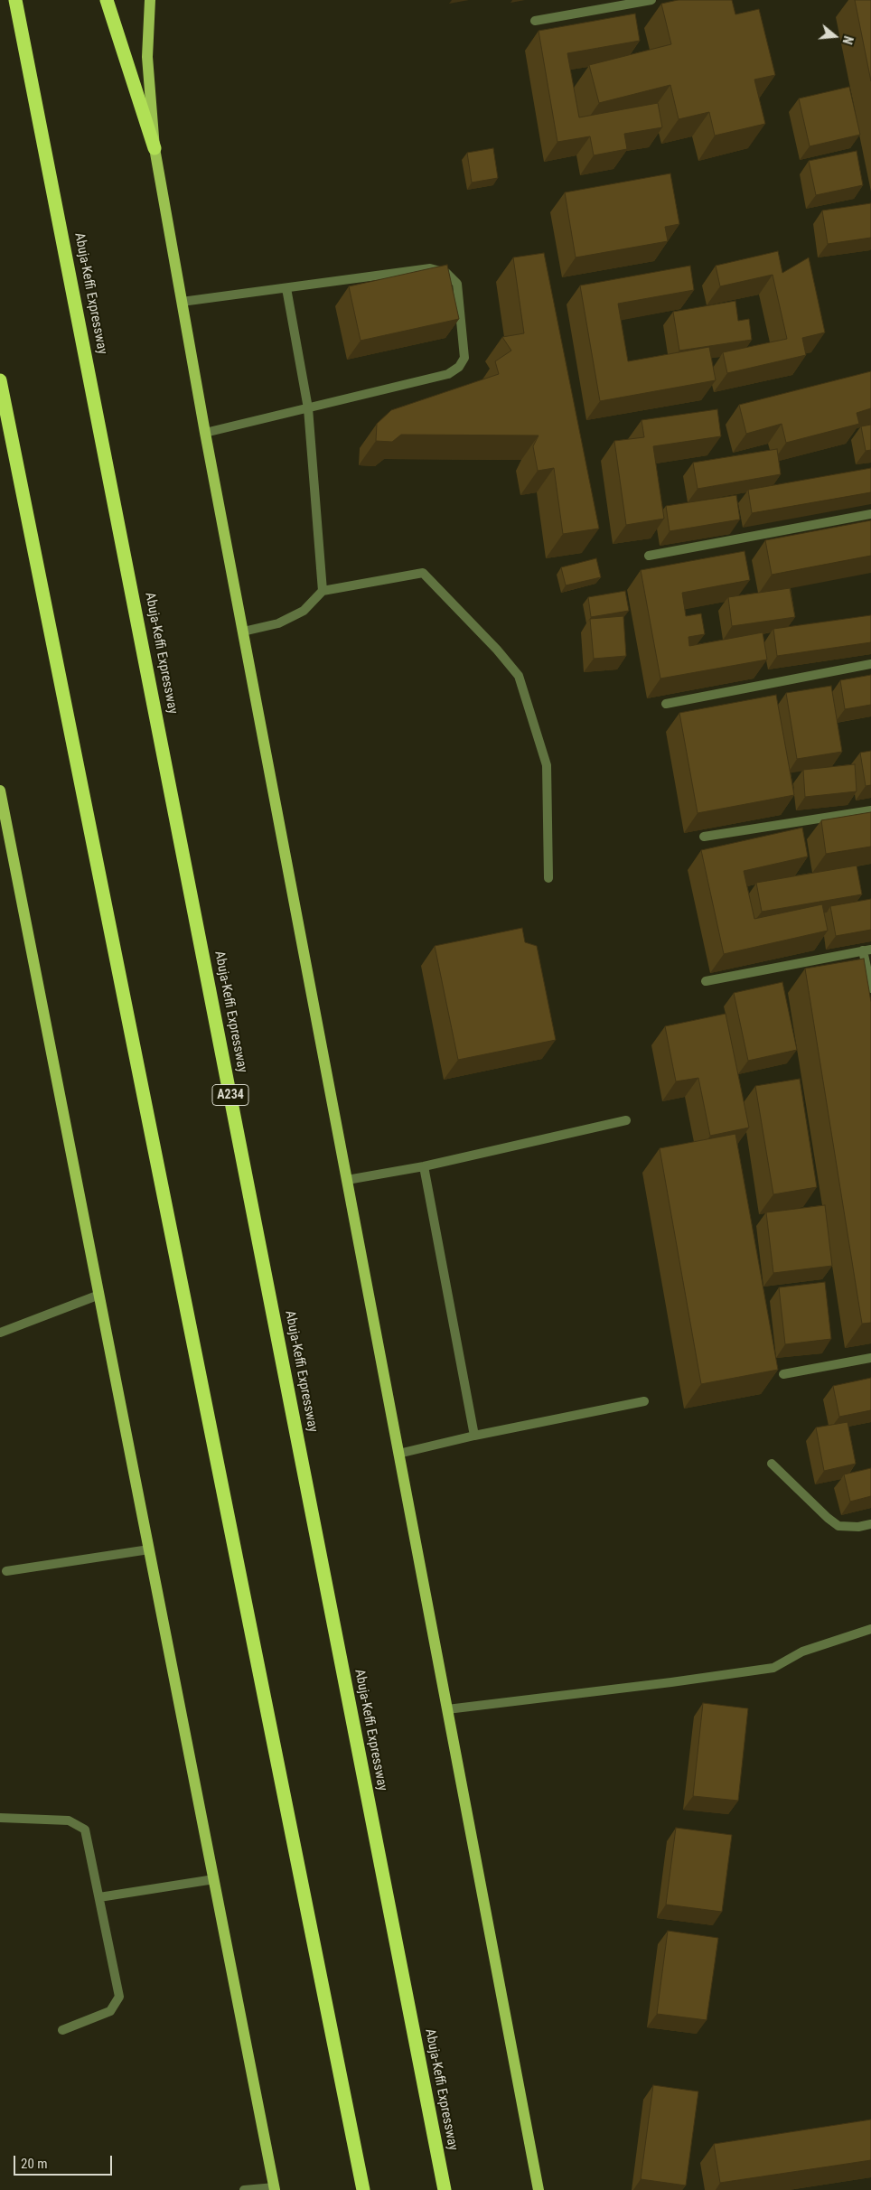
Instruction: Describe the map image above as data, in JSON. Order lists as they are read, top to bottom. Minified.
{"streets":{"highway":["Abuja-Keffi Expressway","A234"]},"scale_bar":"20 m","north":"right"}
